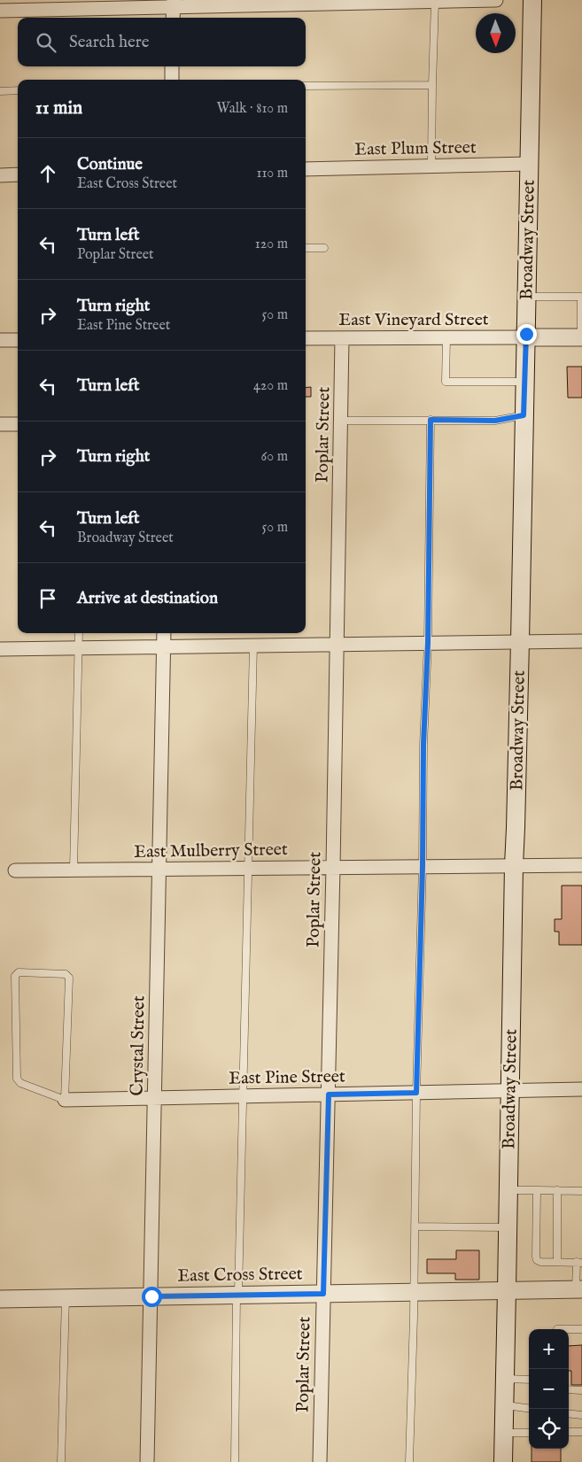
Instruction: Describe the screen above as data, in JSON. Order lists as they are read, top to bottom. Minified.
{"streets":{"main road":["Broadway Street"],"street":["East Plum Street","East Vineyard Street","Poplar Street","East Mulberry Street","Crystal Street","East Pine Street","East Cross Street"]},"crossings":[["East Plum Street","Broadway Street"],["Broadway Street","East Vineyard Street"],["Broadway Street","East Mulberry Street"],["Broadway Street","East Pine Street"],["Broadway Street","East Cross Street"],["East Vineyard Street","Poplar Street"],["Poplar Street","East Mulberry Street"],["Poplar Street","East Pine Street"],["Poplar Street","East Cross Street"],["East Mulberry Street","Crystal Street"],["Crystal Street","East Pine Street"],["Crystal Street","East Cross Street"]],"north":"bottom","page":{"search":"Search here","heading":["11 min","Walk · 810 m"],"list":[["Continue","East Cross Street","110 m"],["Turn left","Poplar Street","120 m"],["Turn right","East Pine Street","50 m"],["Turn left","420 m"],["Turn right","60 m"],["Turn left","Broadway Street","50 m"],"Arrive at destination"],"map_buttons":["+","−"]}}
